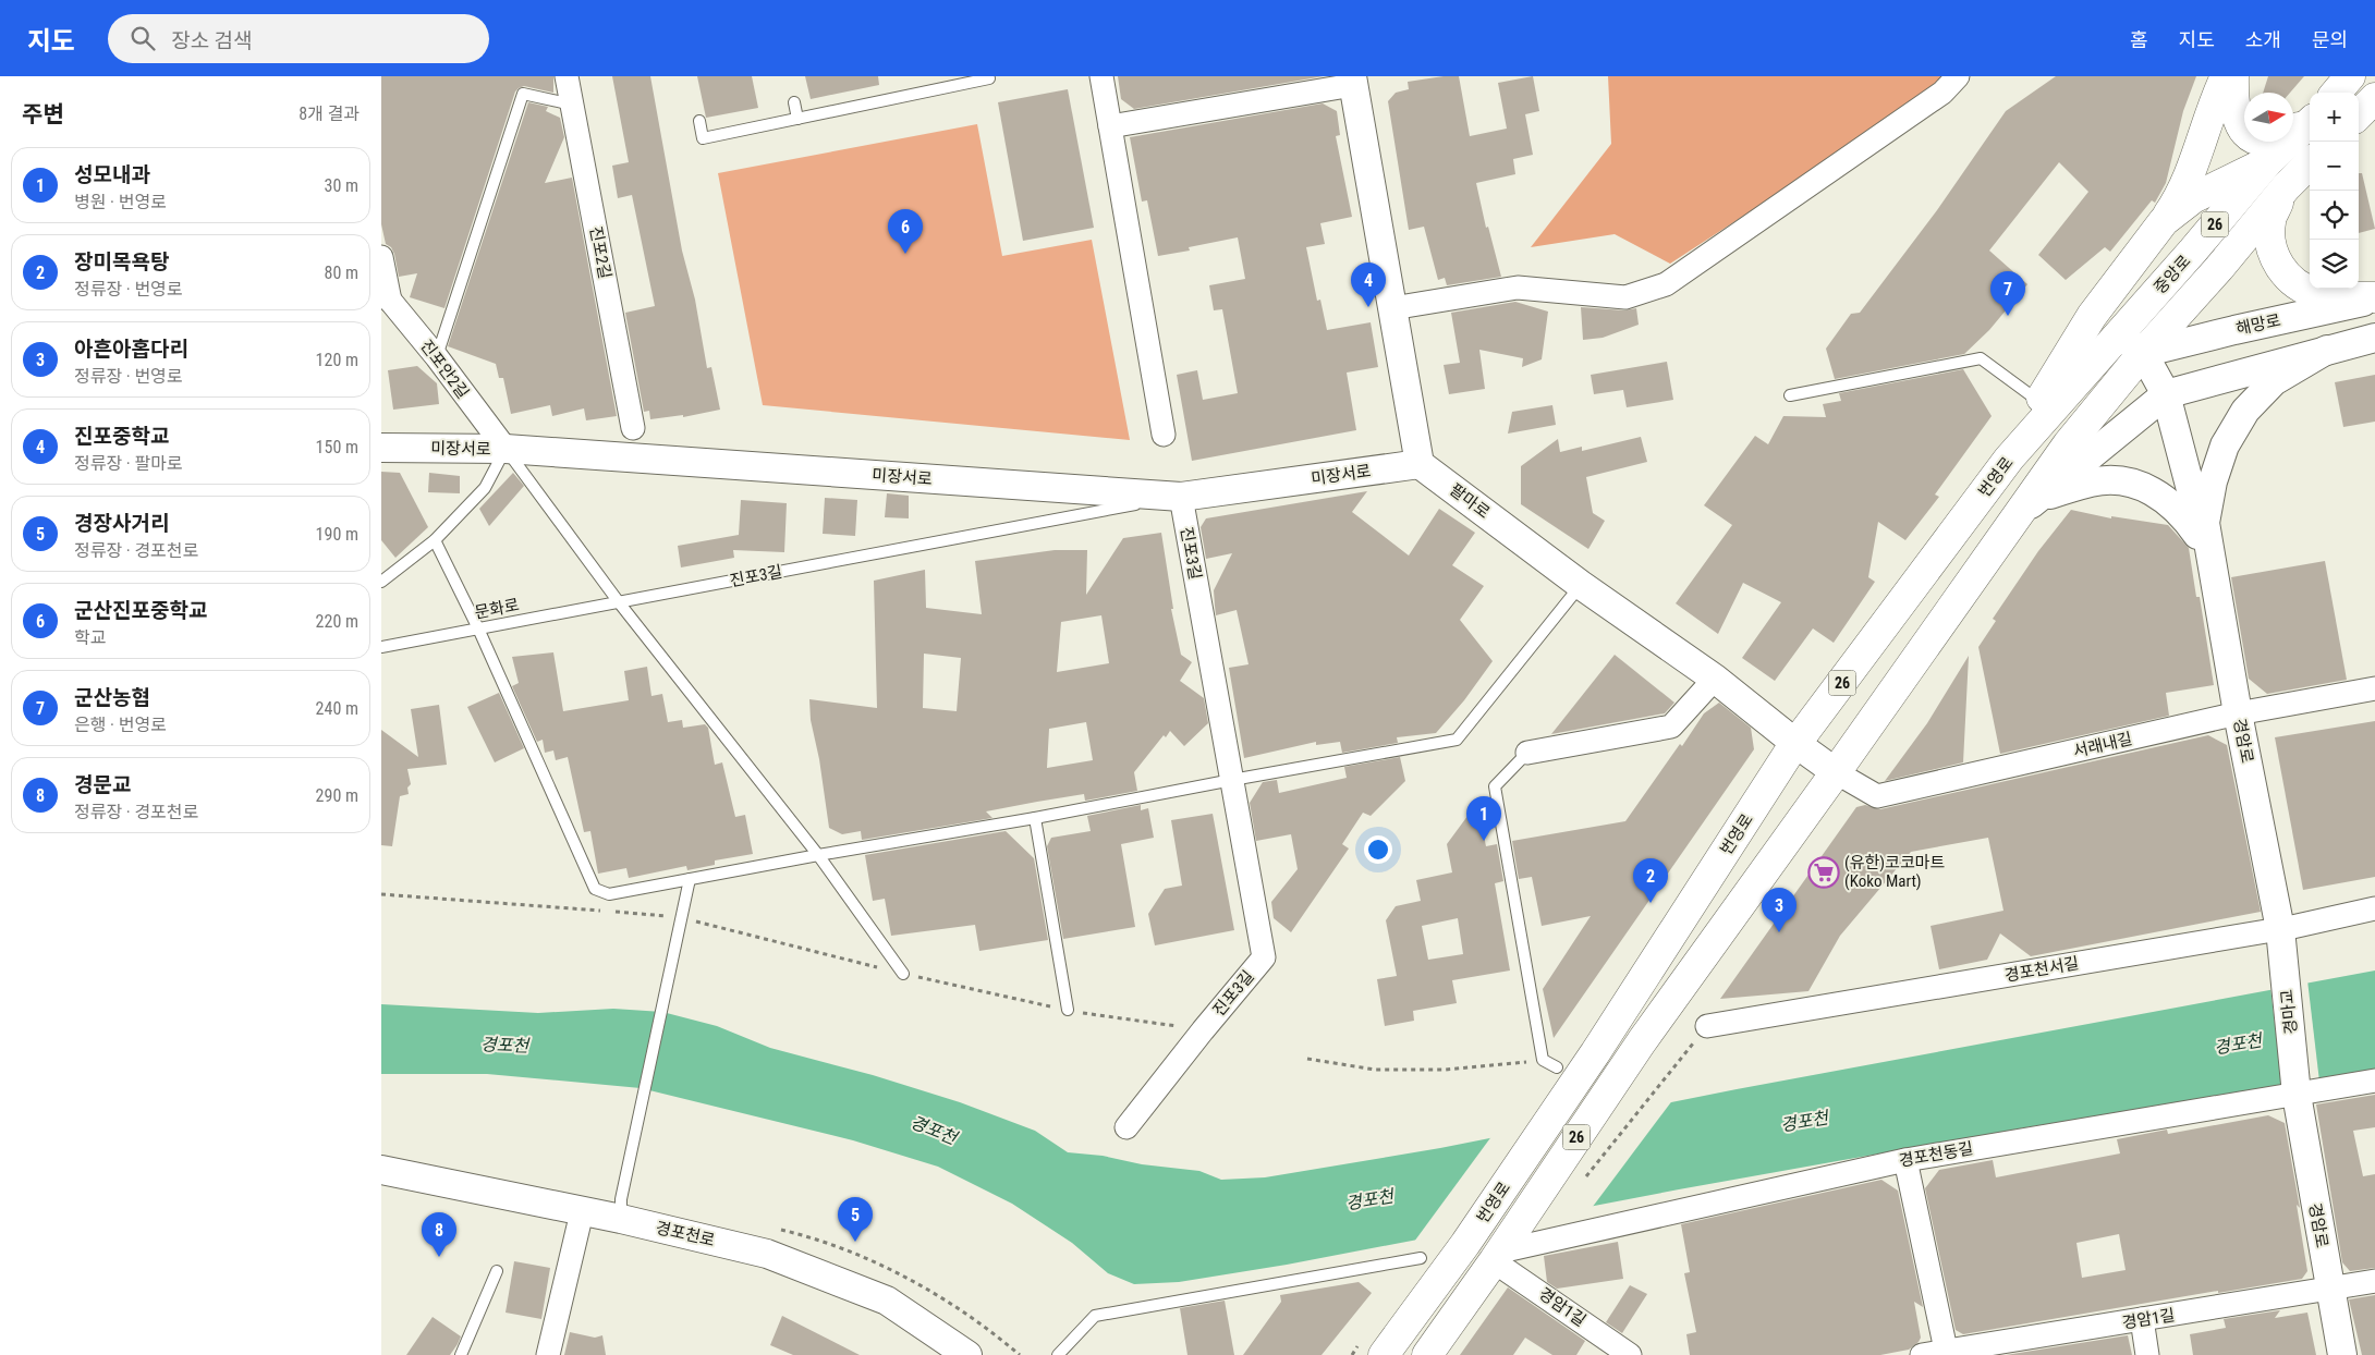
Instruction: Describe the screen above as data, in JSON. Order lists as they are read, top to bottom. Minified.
{"streets":{"main road":["26","중앙로","번영로"],"street":["진포2길","해망로","진포안2길","미장서로","팔마로","진포3길","경암로","서래내길","경포천서길","경마교","경포천동길","경포천로","경암1길"],"lane":["문화로"]},"crossings":[["중앙로","해망로"],["중앙로","번영로"],["해망로","번영로"],["진포안2길","미장서로"],["미장서로","팔마로"],["미장서로","진포3길"],["번영로","팔마로"],["번영로","서래내길"],["번영로","경포천동길"],["번영로","경암1길"],["팔마로","서래내길"],["진포3길","문화로"],["경암로","서래내길"],["경암로","경포천서길"],["경암로","경마교"],["경암로","경포천동길"],["경암로","경암1길"],["경포천서길","경마교"],["경마교","경포천동길"],["경포천동길","경암1길"]],"water":["경포천"],"places":{"supermarket":["(유한)코코마트 (Koko Mart)"]},"north":"right","page":{"header":"지도","search":"장소 검색","nav":["홈","지도","소개","문의"],"heading":["주변","8개 결과"],"map_buttons":["+","−"],"list":[{"mark":"1","name":"성모내과","note":"병원 · 번영로","value":"30 m"},{"mark":"2","name":"장미목욕탕","note":"정류장 · 번영로","value":"80 m"},{"mark":"3","name":"아흔아홉다리","note":"정류장 · 번영로","value":"120 m"},{"mark":"4","name":"진포중학교","note":"정류장 · 팔마로","value":"150 m"},{"mark":"5","name":"경장사거리","note":"정류장 · 경포천로","value":"190 m"},{"mark":"6","name":"군산진포중학교","note":"학교","value":"220 m"},{"mark":"7","name":"군산농협","note":"은행 · 번영로","value":"240 m"},{"mark":"8","name":"경문교","note":"정류장 · 경포천로","value":"290 m"}],"pins":["6","4","7","1","2","3","5","8"]}}
